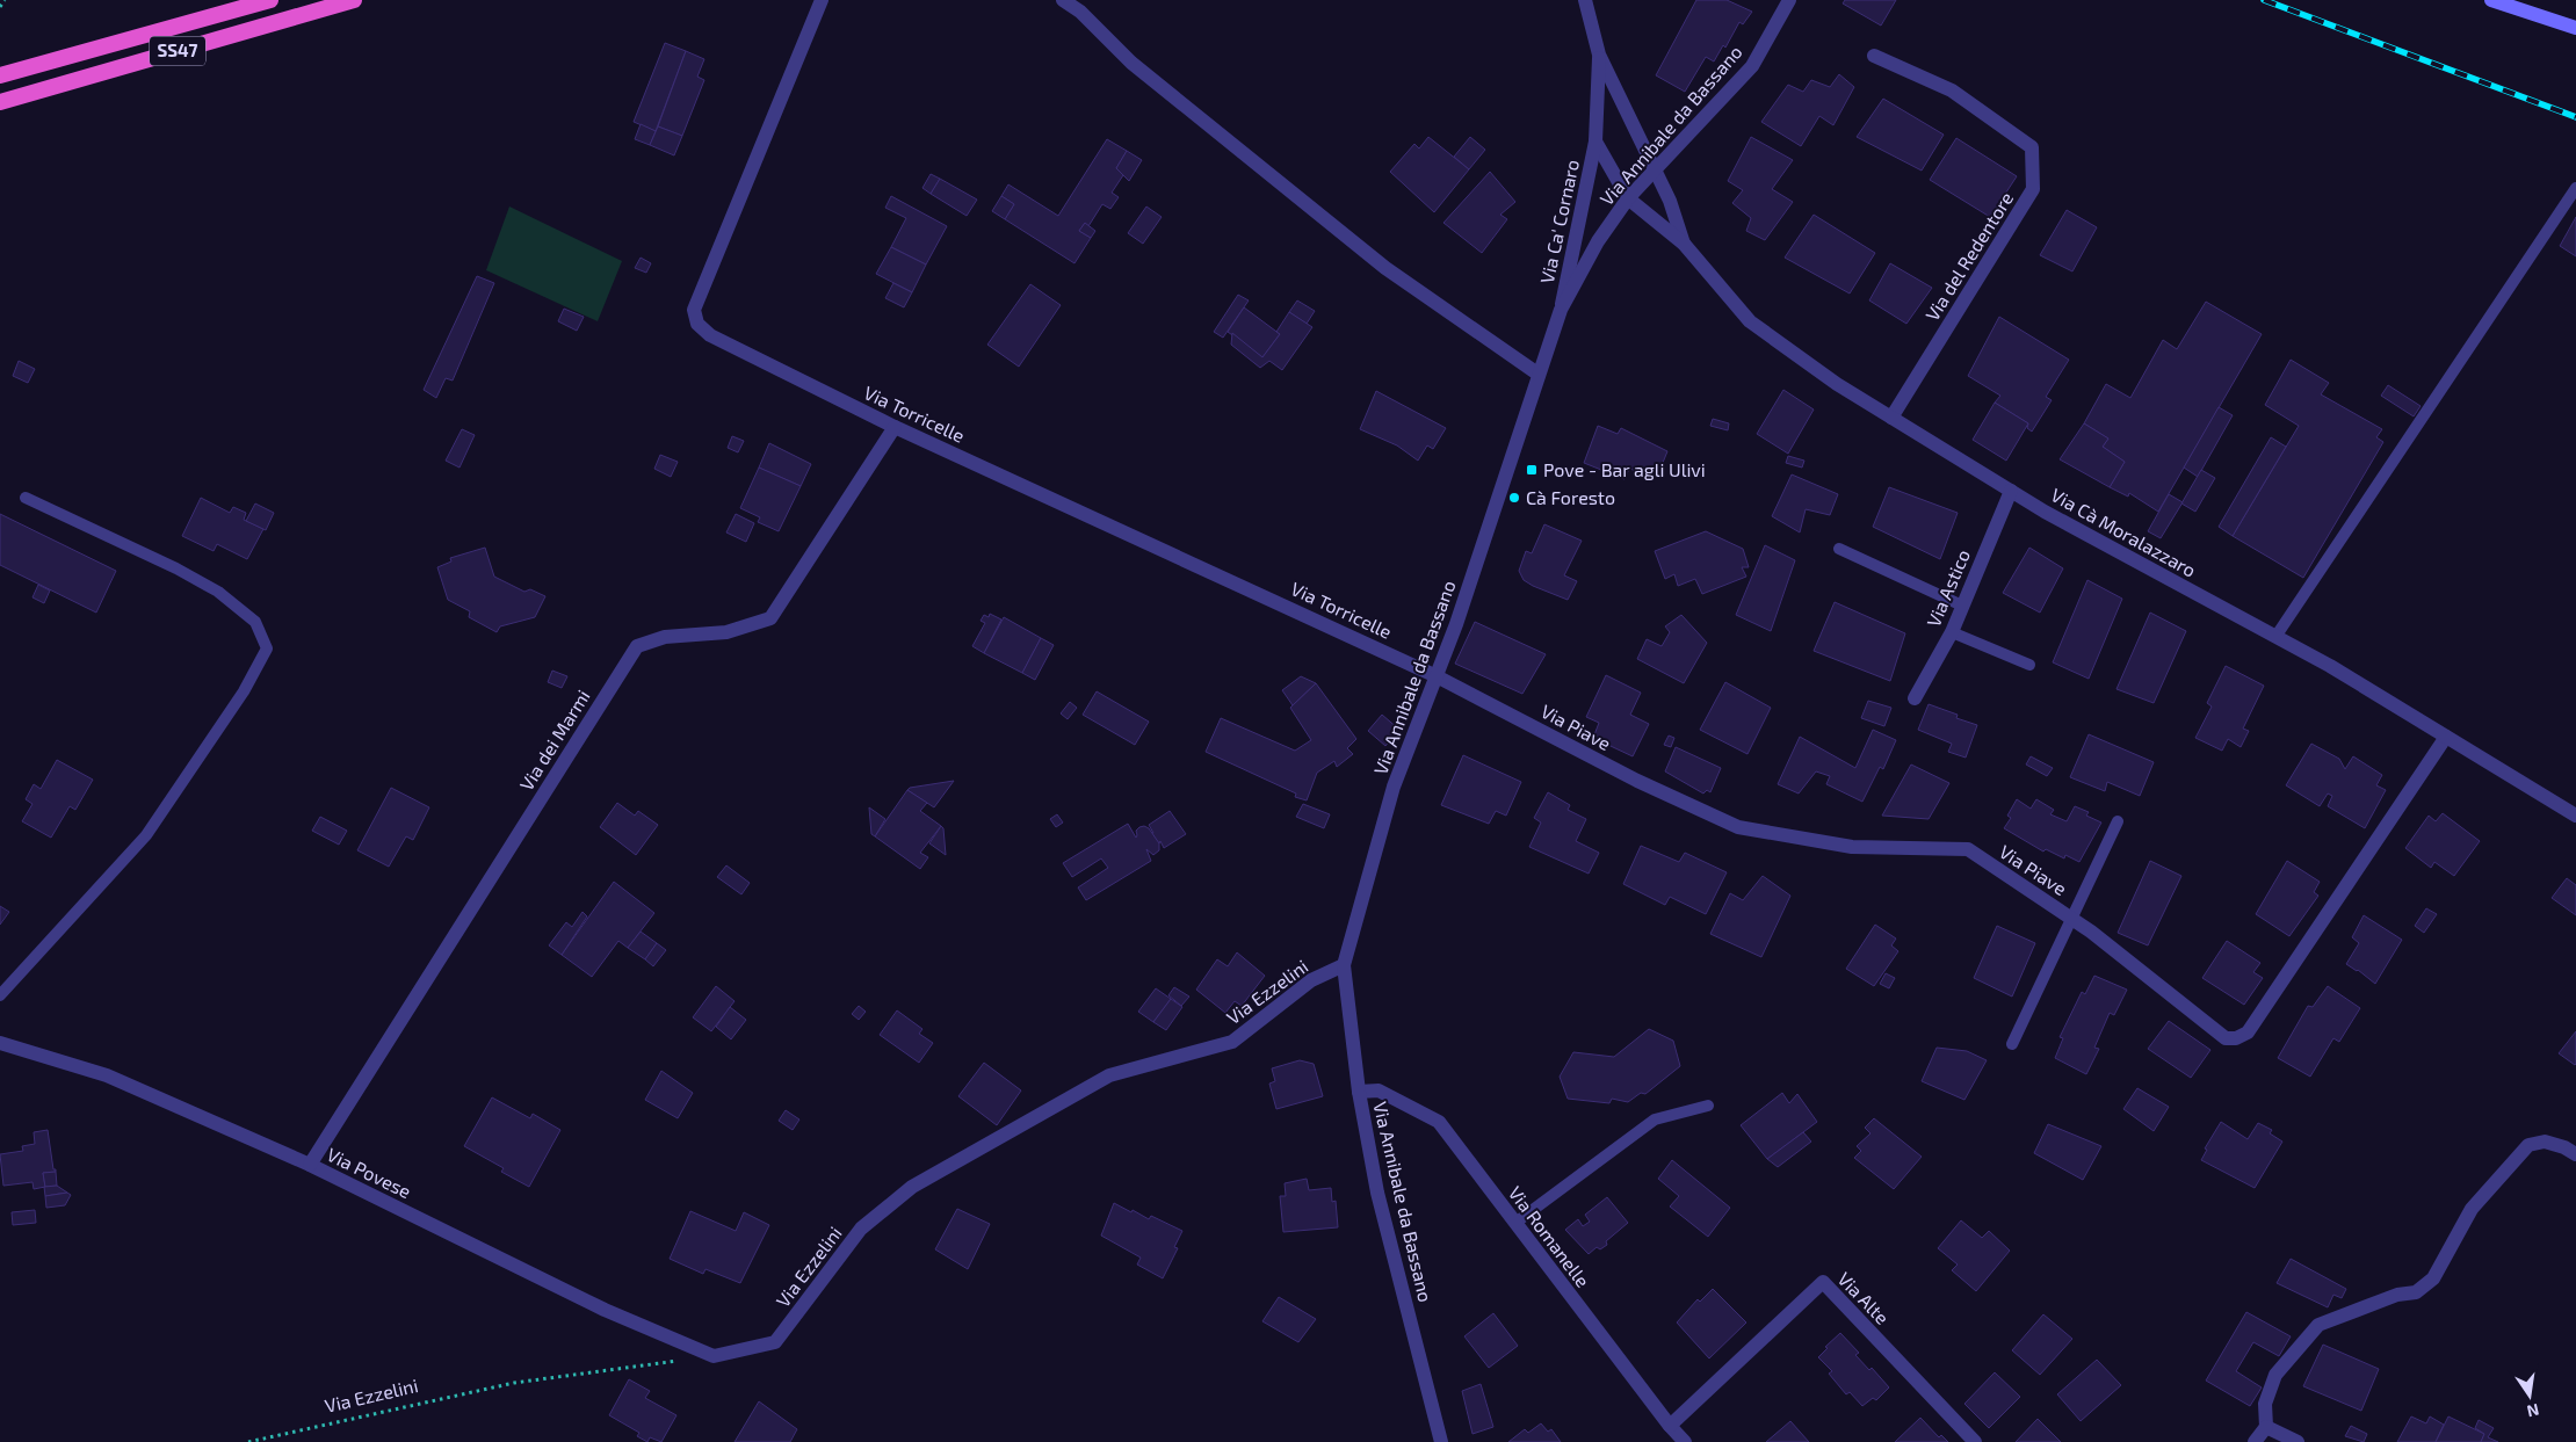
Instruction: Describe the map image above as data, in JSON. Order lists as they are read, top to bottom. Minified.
{"streets":{"highway":["SS47"],"street":["Via Annibale da Bassano","Via Ca' Cornaro","Via del Redentore","Via Torricelle","Via Cà Moralazzaro","Via Astico","Via Piave","Via dei Marmi","Via Ezzelini","Via Povese","Via Romanelle","Via Alte"]},"crossings":[["Via Annibale da Bassano","Via Ca' Cornaro"],["Via Annibale da Bassano","Via Torricelle"],["Via Annibale da Bassano","Via Cà Moralazzaro"],["Via Annibale da Bassano","Via Piave"],["Via Annibale da Bassano","Via Ezzelini"],["Via Annibale da Bassano","Via Romanelle"],["Via Ca' Cornaro","Via Cà Moralazzaro"],["Via del Redentore","Via Cà Moralazzaro"],["Via Torricelle","Via Piave"],["Via Torricelle","Via dei Marmi"],["Via Cà Moralazzaro","Via Astico"],["Via Cà Moralazzaro","Via Piave"],["Via dei Marmi","Via Povese"],["Via Ezzelini","Via Povese"],["Via Romanelle","Via Alte"]],"places":{"transit":["Pove - Bar agli Ulivi"],"other":["Cà Foresto"]},"north":"bottom"}
